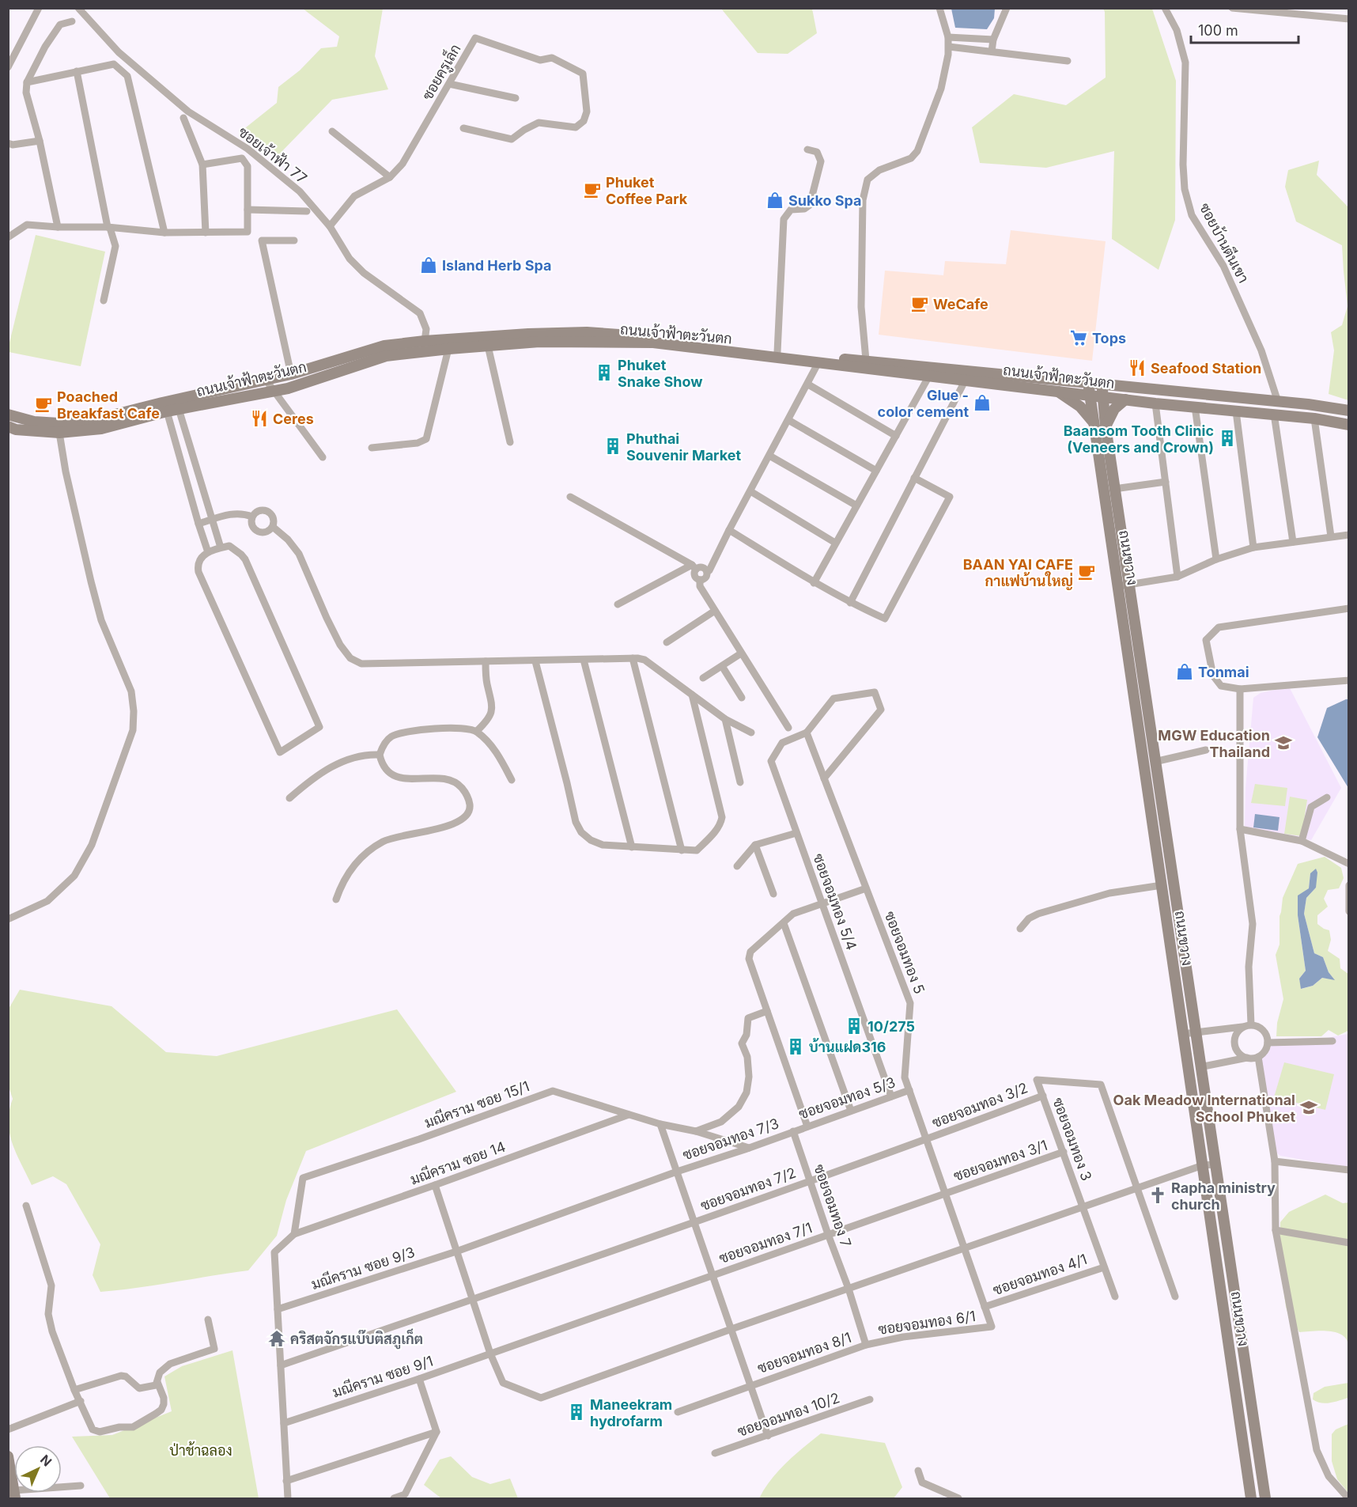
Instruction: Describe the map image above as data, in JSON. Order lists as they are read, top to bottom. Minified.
{"streets":{"main road":["ถนนเจ้าฟ้าตะวันตก","ถนนขวาง"],"street":["ซอยครูเล็ก","ซอยเจ้าฟ้า 77","ซอยบ้านตีนเขา","ซอยจอมทอง 5/4","ซอยจอมทอง 5","ซอยจอมทอง 5/3","มณีคราม ซอย 15/1","ซอยจอมทอง 3/2","ซอยจอมทอง 7/3","ซอยจอมทอง 3","ซอยจอมทอง 3/1","มณีคราม ซอย 14","ซอยจอมทอง 7/2","ซอยจอมทอง 7","ซอยจอมทอง 7/1","มณีคราม ซอย 9/3","ซอยจอมทอง 4/1","ซอยจอมทอง 6/1","ซอยจอมทอง 8/1","มณีคราม ซอย 9/1","ซอยจอมทอง 10/2"]},"crossings":[["ซอยครูเล็ก","ซอยเจ้าฟ้า 77"],["ซอยเจ้าฟ้า 77","ถนนเจ้าฟ้าตะวันตก"],["ซอยบ้านตีนเขา","ถนนเจ้าฟ้าตะวันตก"],["ถนนเจ้าฟ้าตะวันตก","ถนนขวาง"],["ซอยจอมทอง 5/4","ซอยจอมทอง 5"],["ซอยจอมทอง 5/4","ซอยจอมทอง 5/3"],["ซอยจอมทอง 5","ซอยจอมทอง 5/3"],["ซอยจอมทอง 5","ซอยจอมทอง 3/2"],["ซอยจอมทอง 5","ซอยจอมทอง 3/1"],["ซอยจอมทอง 5","ซอยจอมทอง 4/1"],["ซอยจอมทอง 5","ซอยจอมทอง 6/1"],["ซอยจอมทอง 5/3","ซอยจอมทอง 7/3"],["ซอยจอมทอง 5/3","ซอยจอมทอง 7"],["มณีคราม ซอย 15/1","ซอยจอมทอง 7/3"],["มณีคราม ซอย 15/1","มณีคราม ซอย 14"],["ซอยจอมทอง 3/2","ซอยจอมทอง 3"],["ซอยจอมทอง 3/2","ซอยจอมทอง 7/2"],["ซอยจอมทอง 3/2","ซอยจอมทอง 7"],["ซอยจอมทอง 7/3","ซอยจอมทอง 7"],["ซอยจอมทอง 7/3","มณีคราม ซอย 9/3"],["ซอยจอมทอง 3","ซอยจอมทอง 3/1"],["ซอยจอมทอง 3","ซอยจอมทอง 4/1"],["ซอยจอมทอง 3/1","ซอยจอมทอง 7"],["ซอยจอมทอง 3/1","ซอยจอมทอง 7/1"],["ซอยจอมทอง 7/2","ซอยจอมทอง 7"],["ซอยจอมทอง 7","ซอยจอมทอง 7/1"],["ซอยจอมทอง 7","ซอยจอมทอง 6/1"],["ซอยจอมทอง 7","ซอยจอมทอง 8/1"],["ซอยจอมทอง 7/1","มณีคราม ซอย 9/1"],["ซอยจอมทอง 6/1","ซอยจอมทอง 8/1"]],"parks":["ป่าช้าฉลอง"],"places":{"cafe":["Phuket Coffee Park","WeCafe","Poached Breakfast Cafe","BAAN YAI CAFE กาแฟบ้านใหญ่"],"shop":["Sukko Spa","Island Herb Spa","Glue - color cement","Tonmai"],"supermarket":["Tops"],"restaurant":["Seafood Station","Ceres"],"building":["Phuket Snake Show","Baansom Tooth Clinic (Veneers and Crown)","Phuthai Souvenir Market","10/275","บ้านแฝด316","Maneekram hydrofarm"],"school or university":["MGW Education Thailand","Oak Meadow International School Phuket"],"church":["Rapha ministry church"],"temple":["คริสตจักรแบ๊บติสภูเก็ต"]},"scale_bar":"100 m","north":"top right"}
